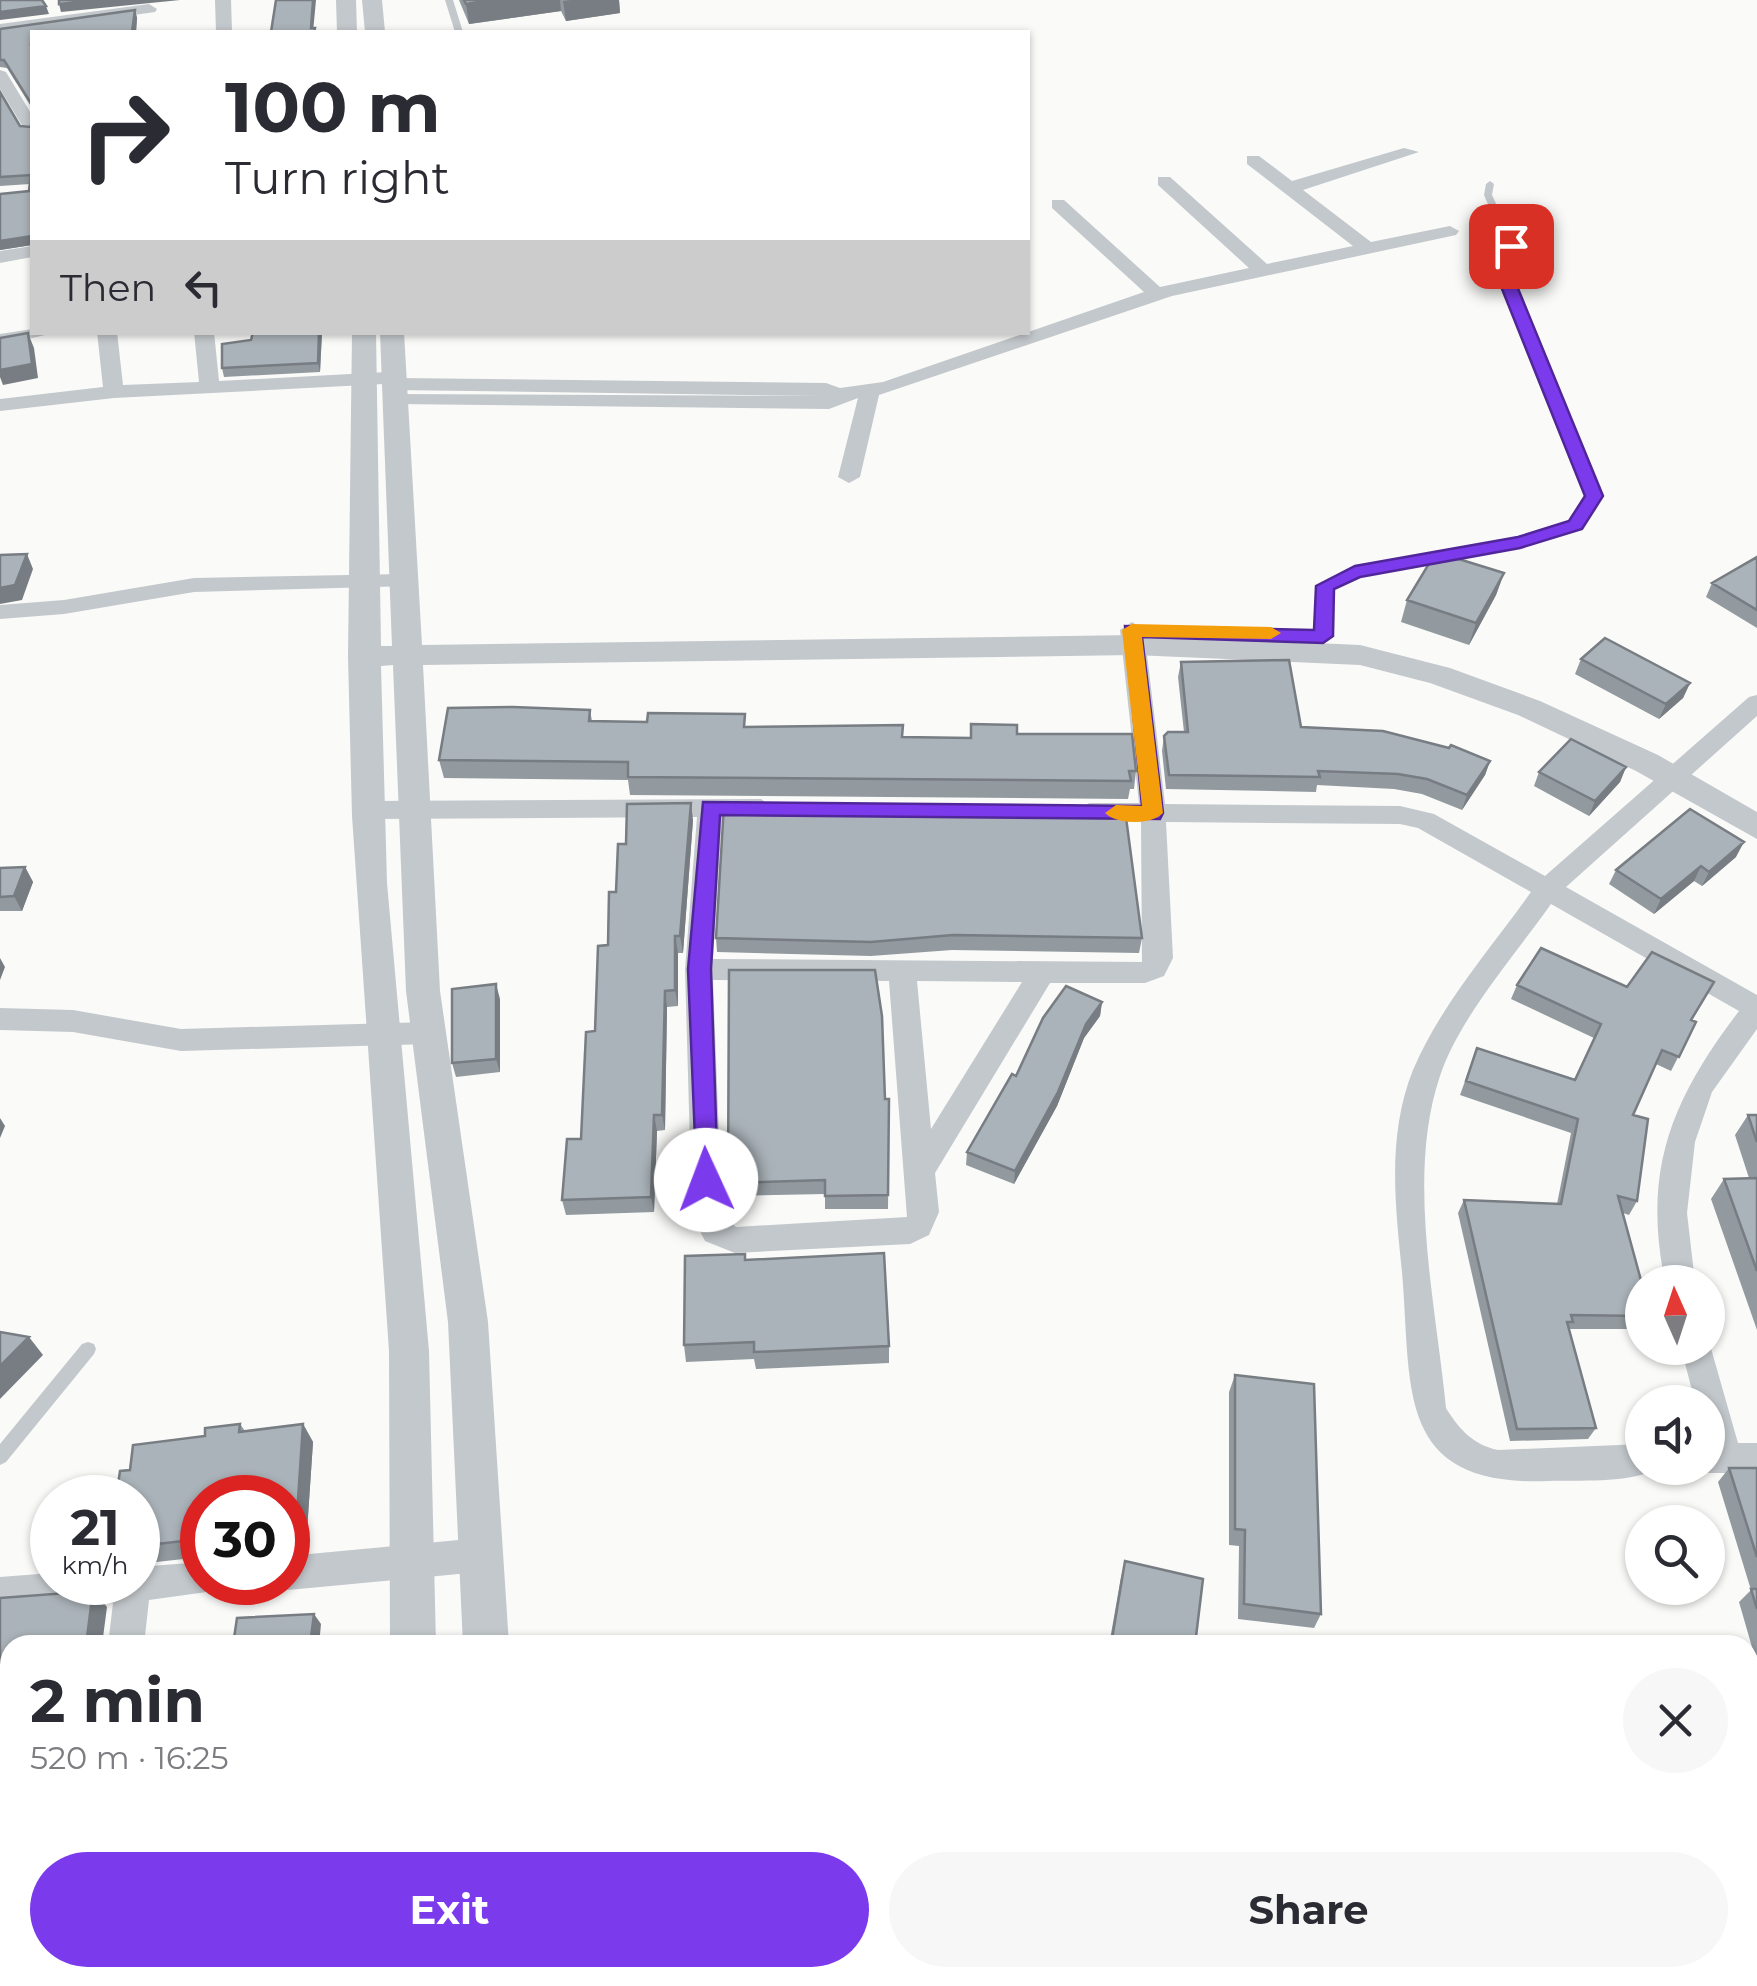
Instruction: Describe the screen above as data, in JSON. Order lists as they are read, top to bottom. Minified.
{"north":"top","page":{"turn":["100 m","Turn right"],"then":"Then","speed":"21 km/h","limit":"30","heading":["2 min","520 m · 16:25"],"buttons":["Exit","Share"]}}
